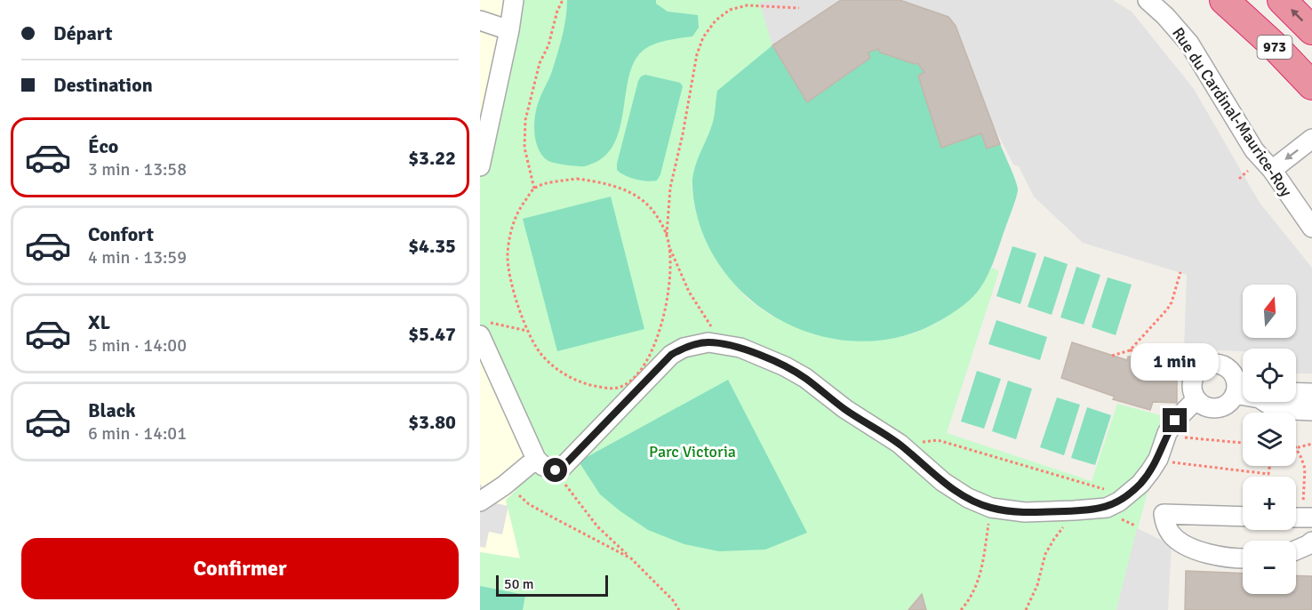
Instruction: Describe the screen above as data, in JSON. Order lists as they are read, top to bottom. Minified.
{"streets":{"highway":["973"],"street":["Rue du Cardinal-Maurice-Roy"]},"parks":["Parc Victoria"],"scale_bar":"50 m","north":"top","page":{"banner":["Départ","Destination"],"list":[{"name":"Éco","note":"3 min · 13:58","value":"$3.22"},{"name":"Confort","note":"4 min · 13:59","value":"$4.35"},{"name":"XL","note":"5 min · 14:00","value":"$5.47"},{"name":"Black","note":"6 min · 14:01","value":"$3.80"}],"map_buttons":["+","−"],"bubble":"1 min","buttons":"Confirmer","scale":"50 m"}}
